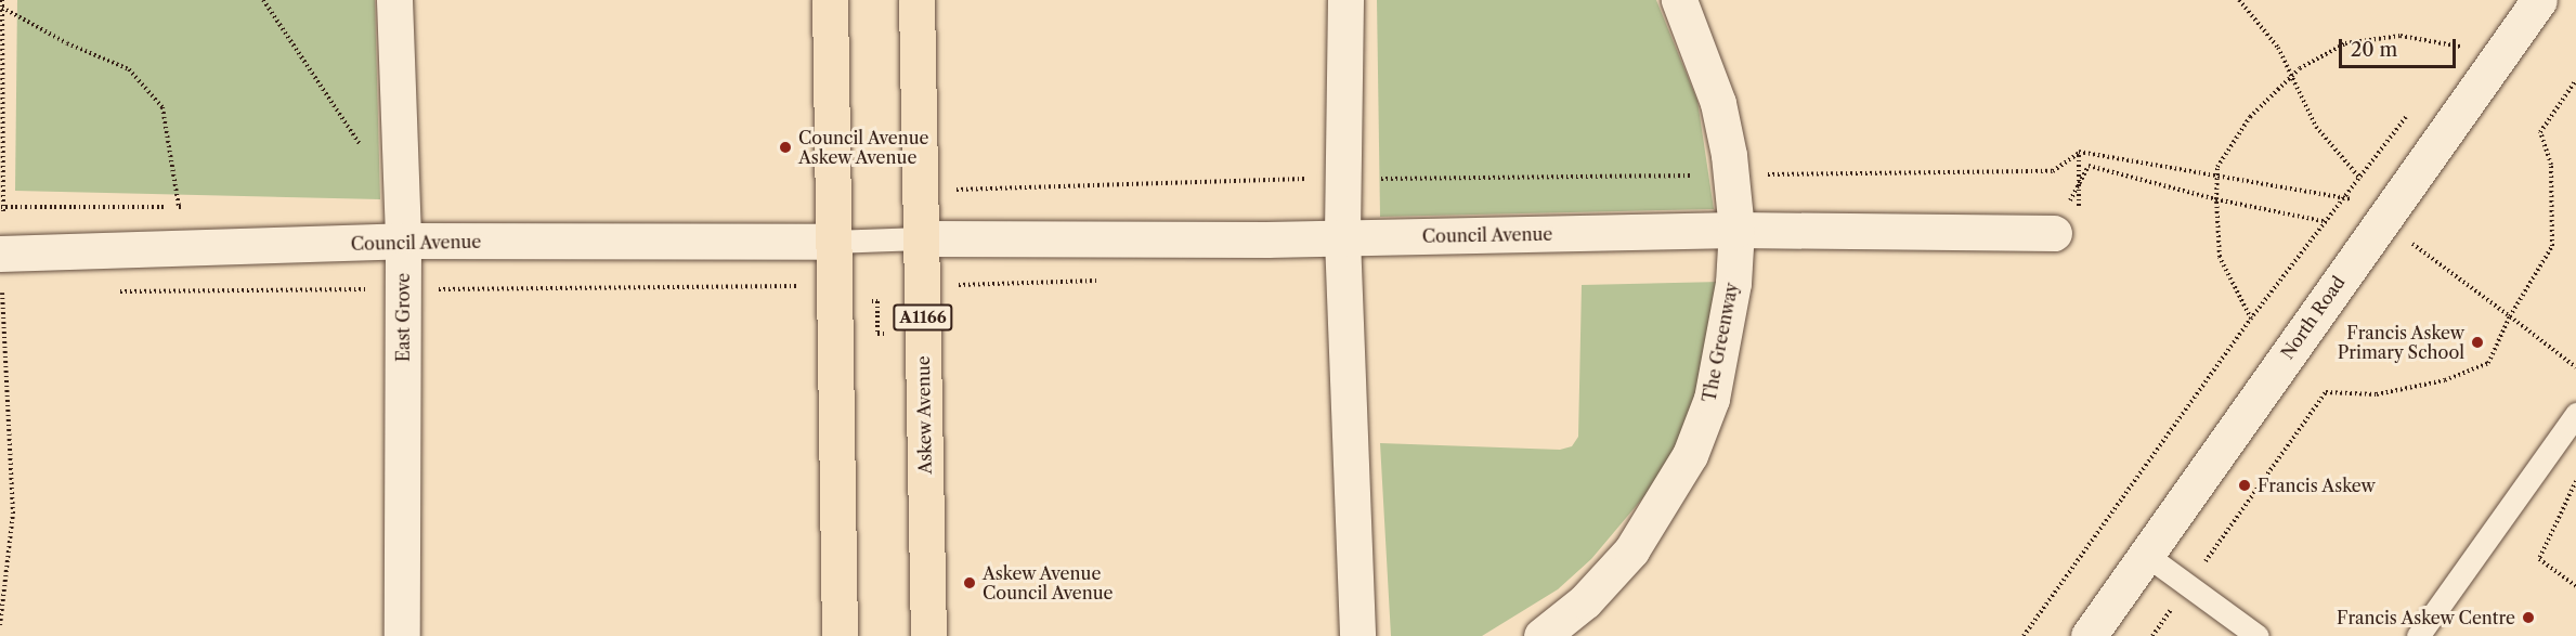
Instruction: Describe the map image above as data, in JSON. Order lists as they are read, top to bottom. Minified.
{"streets":{"main road":["A1166","Askew Avenue"],"street":["Council Avenue","East Grove","North Road","The Greenway"]},"crossings":[["Council Avenue","East Grove"],["Council Avenue","The Greenway"],["Council Avenue","Askew Avenue"]],"places":["Council Avenue Askew Avenue","Francis Askew Primary School","Francis Askew","Askew Avenue Council Avenue","Francis Askew Centre"],"scale_bar":"20 m"}
